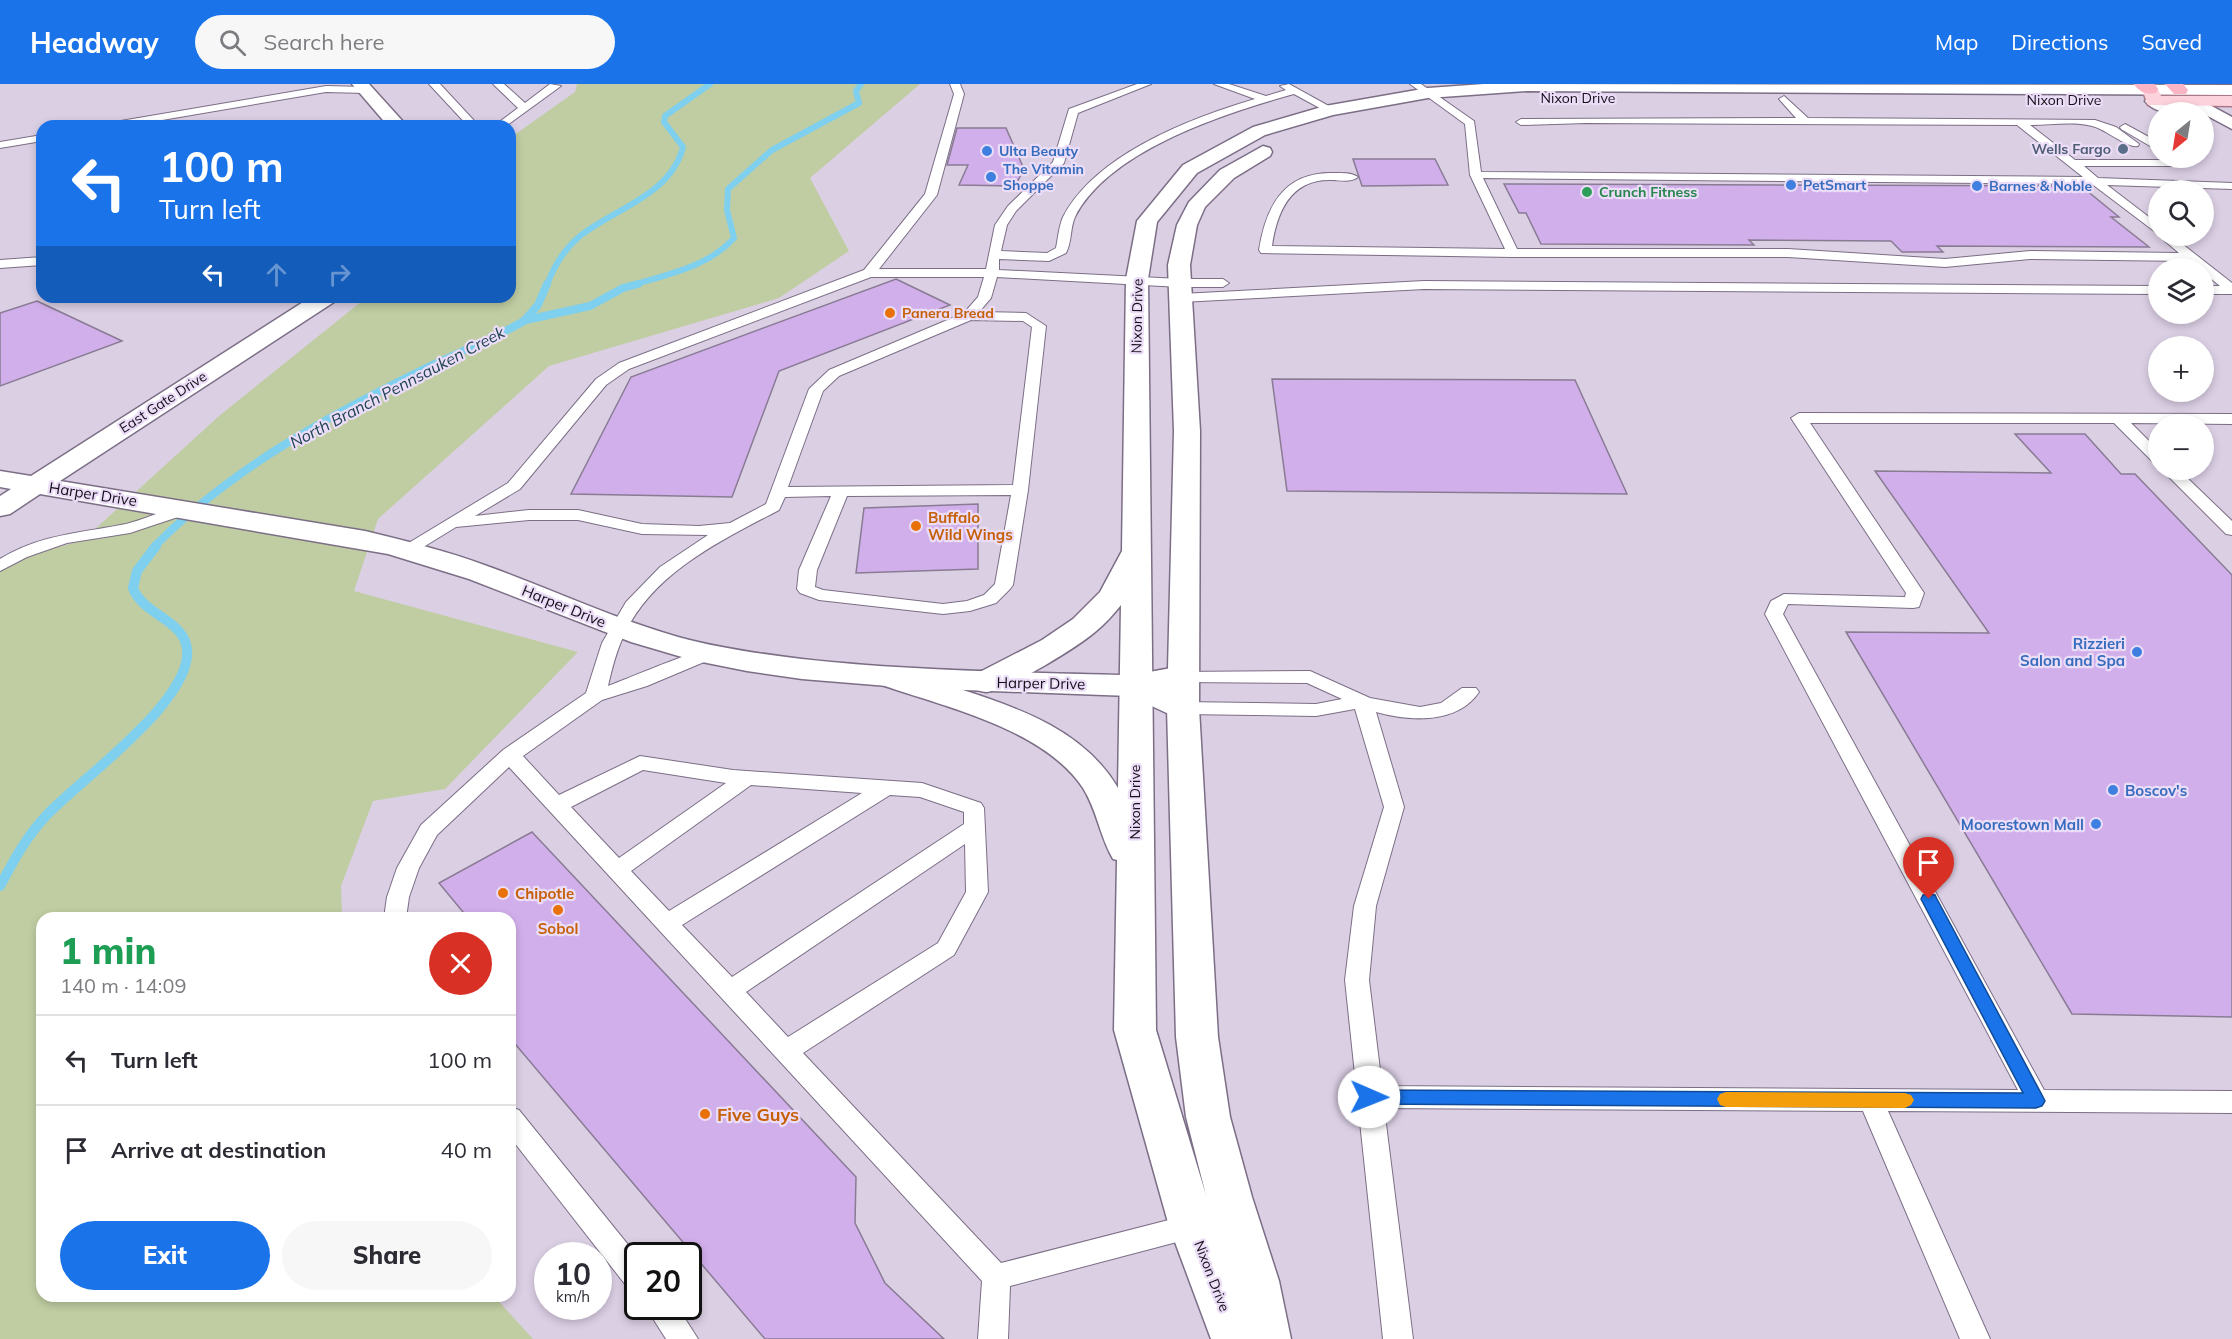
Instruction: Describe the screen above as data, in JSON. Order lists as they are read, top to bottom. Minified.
{"streets":{"main road":["Nixon Drive"],"street":["East Gate Drive","Harper Drive"]},"crossings":[["Nixon Drive","Harper Drive"],["East Gate Drive","Harper Drive"]],"water":["North Branch Pennsauken Creek"],"places":["Wells Fargo","Ulta Beauty","The Vitamin Shoppe","PetSmart","Barnes & Noble","Crunch Fitness","Panera Bread","Buffalo Wild Wings","Rizzieri Salon and Spa","Boscov's","Moorestown Mall","Chipotle","Sobol","Five Guys"],"north":"bottom left","page":{"header":"Headway","search":"Search here","nav":["Map","Directions","Saved"],"map_buttons":["+","−"],"turn":["100 m","Turn left"],"heading":["1 min","140 m · 14:09"],"list":[{"name":"Turn left","value":"100 m"},{"name":"Arrive at destination","value":"40 m"}],"buttons":["Exit","Share"],"speed":"10 km/h","limit":"20"}}
